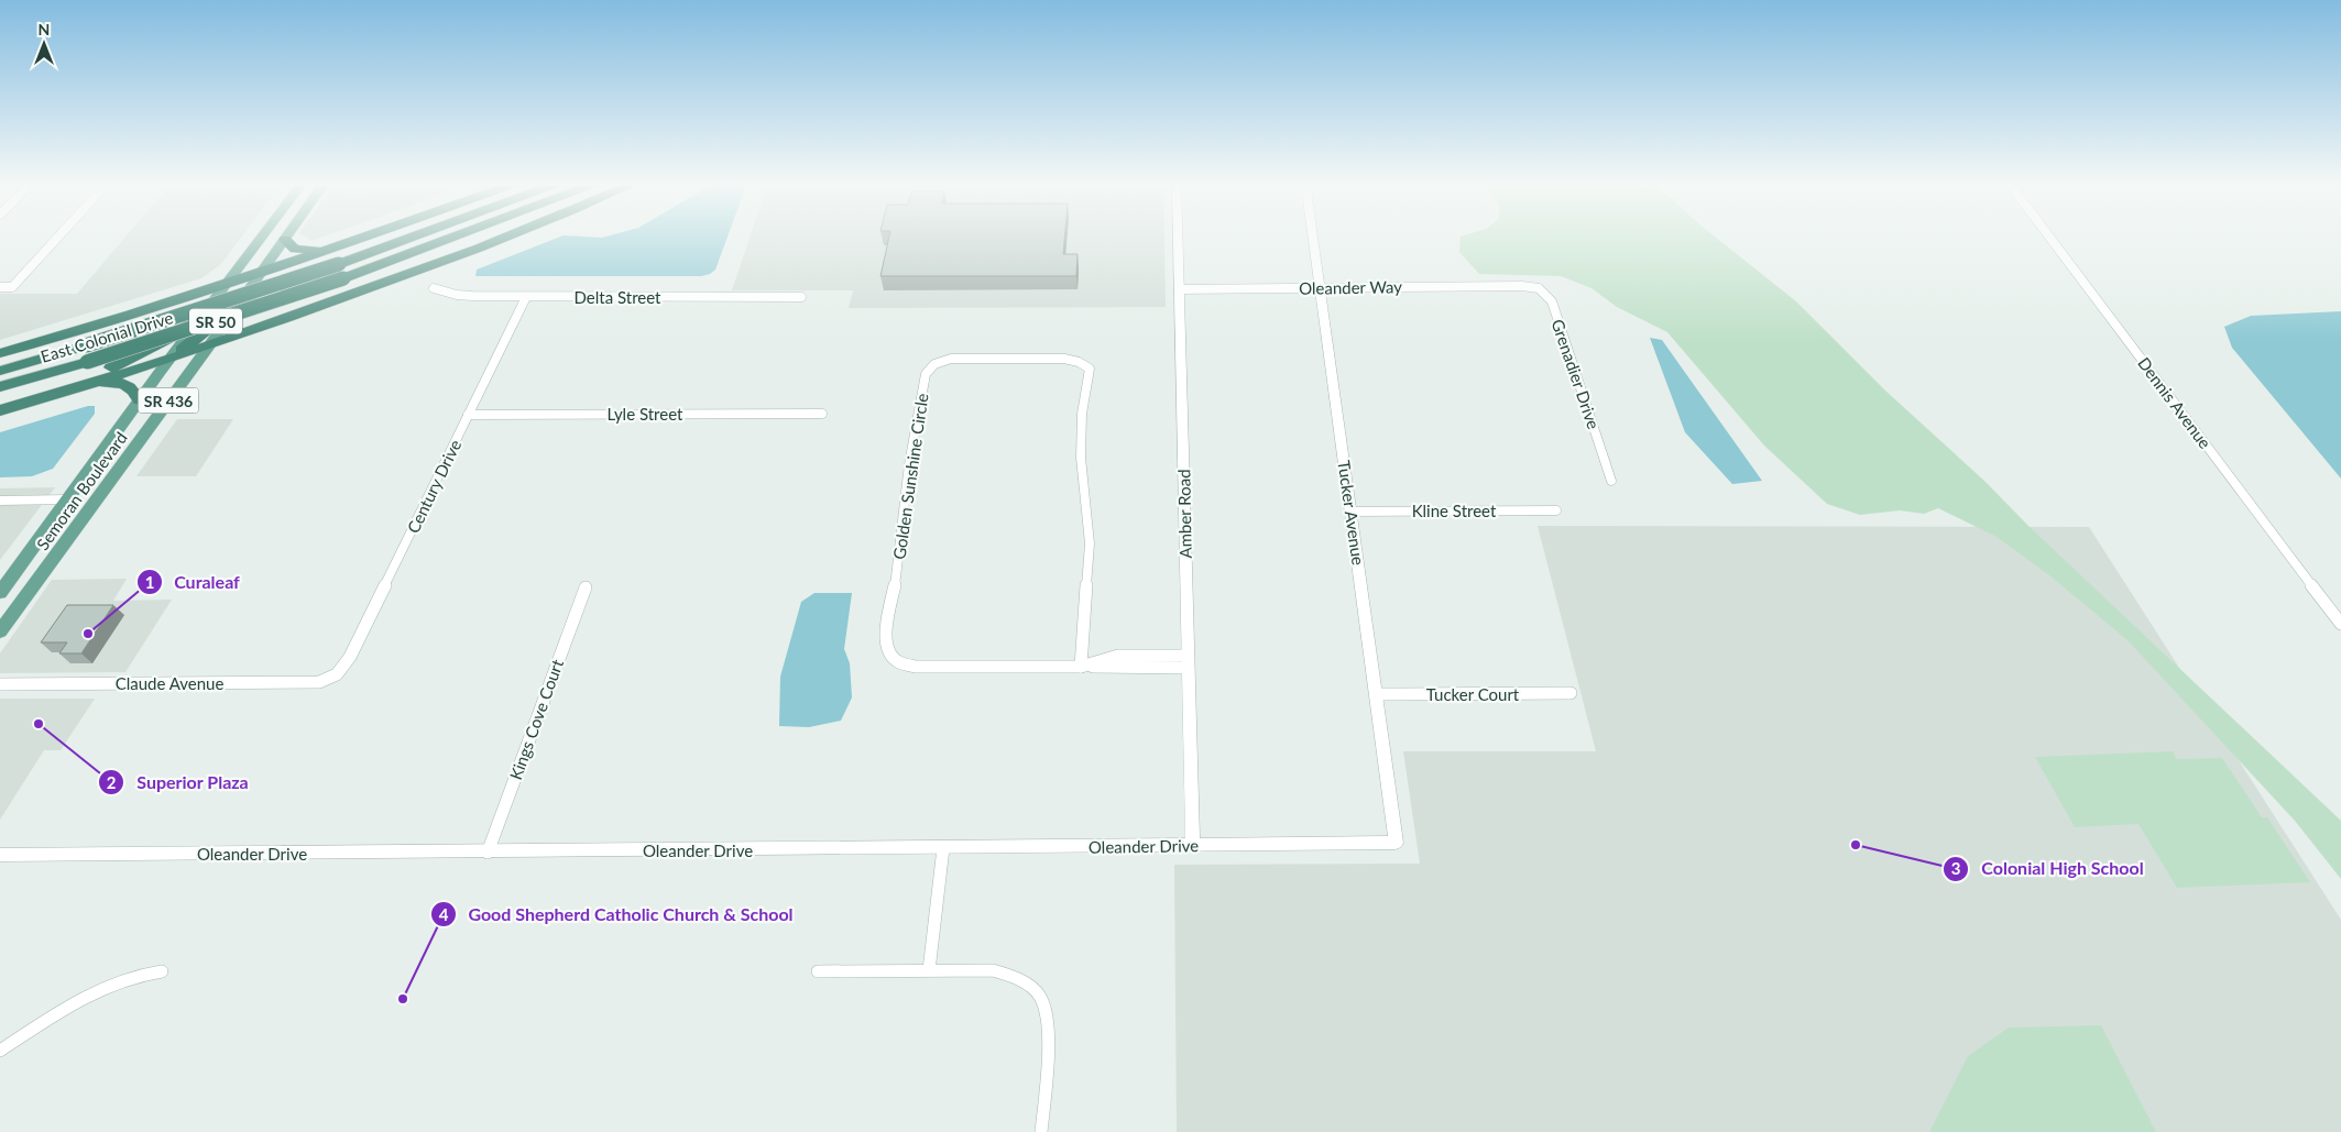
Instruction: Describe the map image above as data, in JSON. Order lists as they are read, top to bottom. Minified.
{"streets":{"highway":["SR 50","East Colonial Drive"],"main road":["SR 436","Semoran Boulevard"],"street":["Oleander Way","Delta Street","Grenadier Drive","Dennis Avenue","Lyle Street","Golden Sunshine Circle","Century Drive","Kline Street","Tucker Avenue","Amber Road","Claude Avenue","Tucker Court","Kings Cove Court","Oleander Drive"]},"crossings":[["Oleander Way","Grenadier Drive"],["Oleander Way","Tucker Avenue"],["Oleander Way","Amber Road"],["Delta Street","Century Drive"],["Lyle Street","Century Drive"],["Golden Sunshine Circle","Amber Road"],["Century Drive","Claude Avenue"],["Kline Street","Tucker Avenue"],["Tucker Avenue","Tucker Court"],["Tucker Avenue","Oleander Drive"],["Amber Road","Oleander Drive"],["Kings Cove Court","Oleander Drive"]],"places":["Curaleaf","Superior Plaza","Colonial High School","Good Shepherd Catholic Church & School"],"north":"top"}
